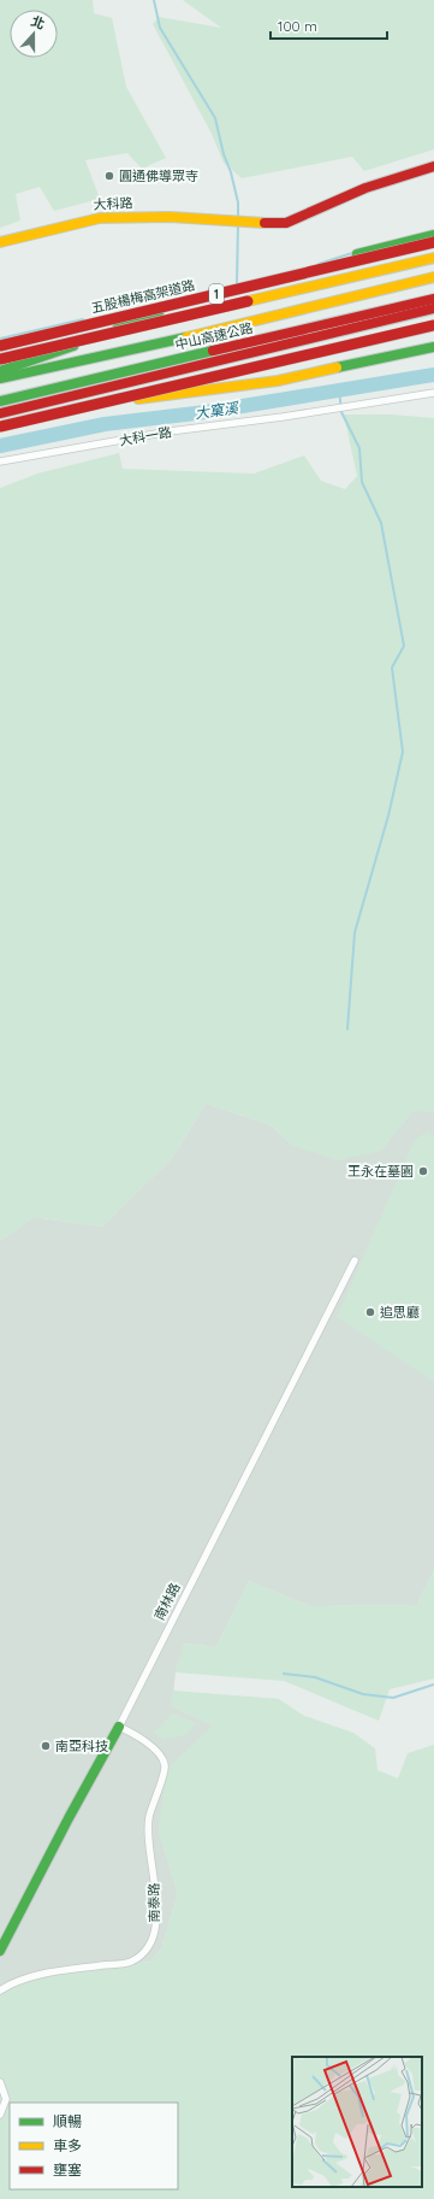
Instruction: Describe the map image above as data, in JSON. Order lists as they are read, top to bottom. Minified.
{"streets":{"main road":["大科路","1","五股楊梅高架道路","中山高速公路","南林路"],"street":["大科一路","南泰路"]},"crossings":[["南林路","南泰路"]],"water":["大窠溪"],"places":["圓通佛導眾寺","王永在墓園","追思廳","南亞科技"],"legend":["順暢","車多","壅塞"],"scale_bar":"100 m","north":"top"}
